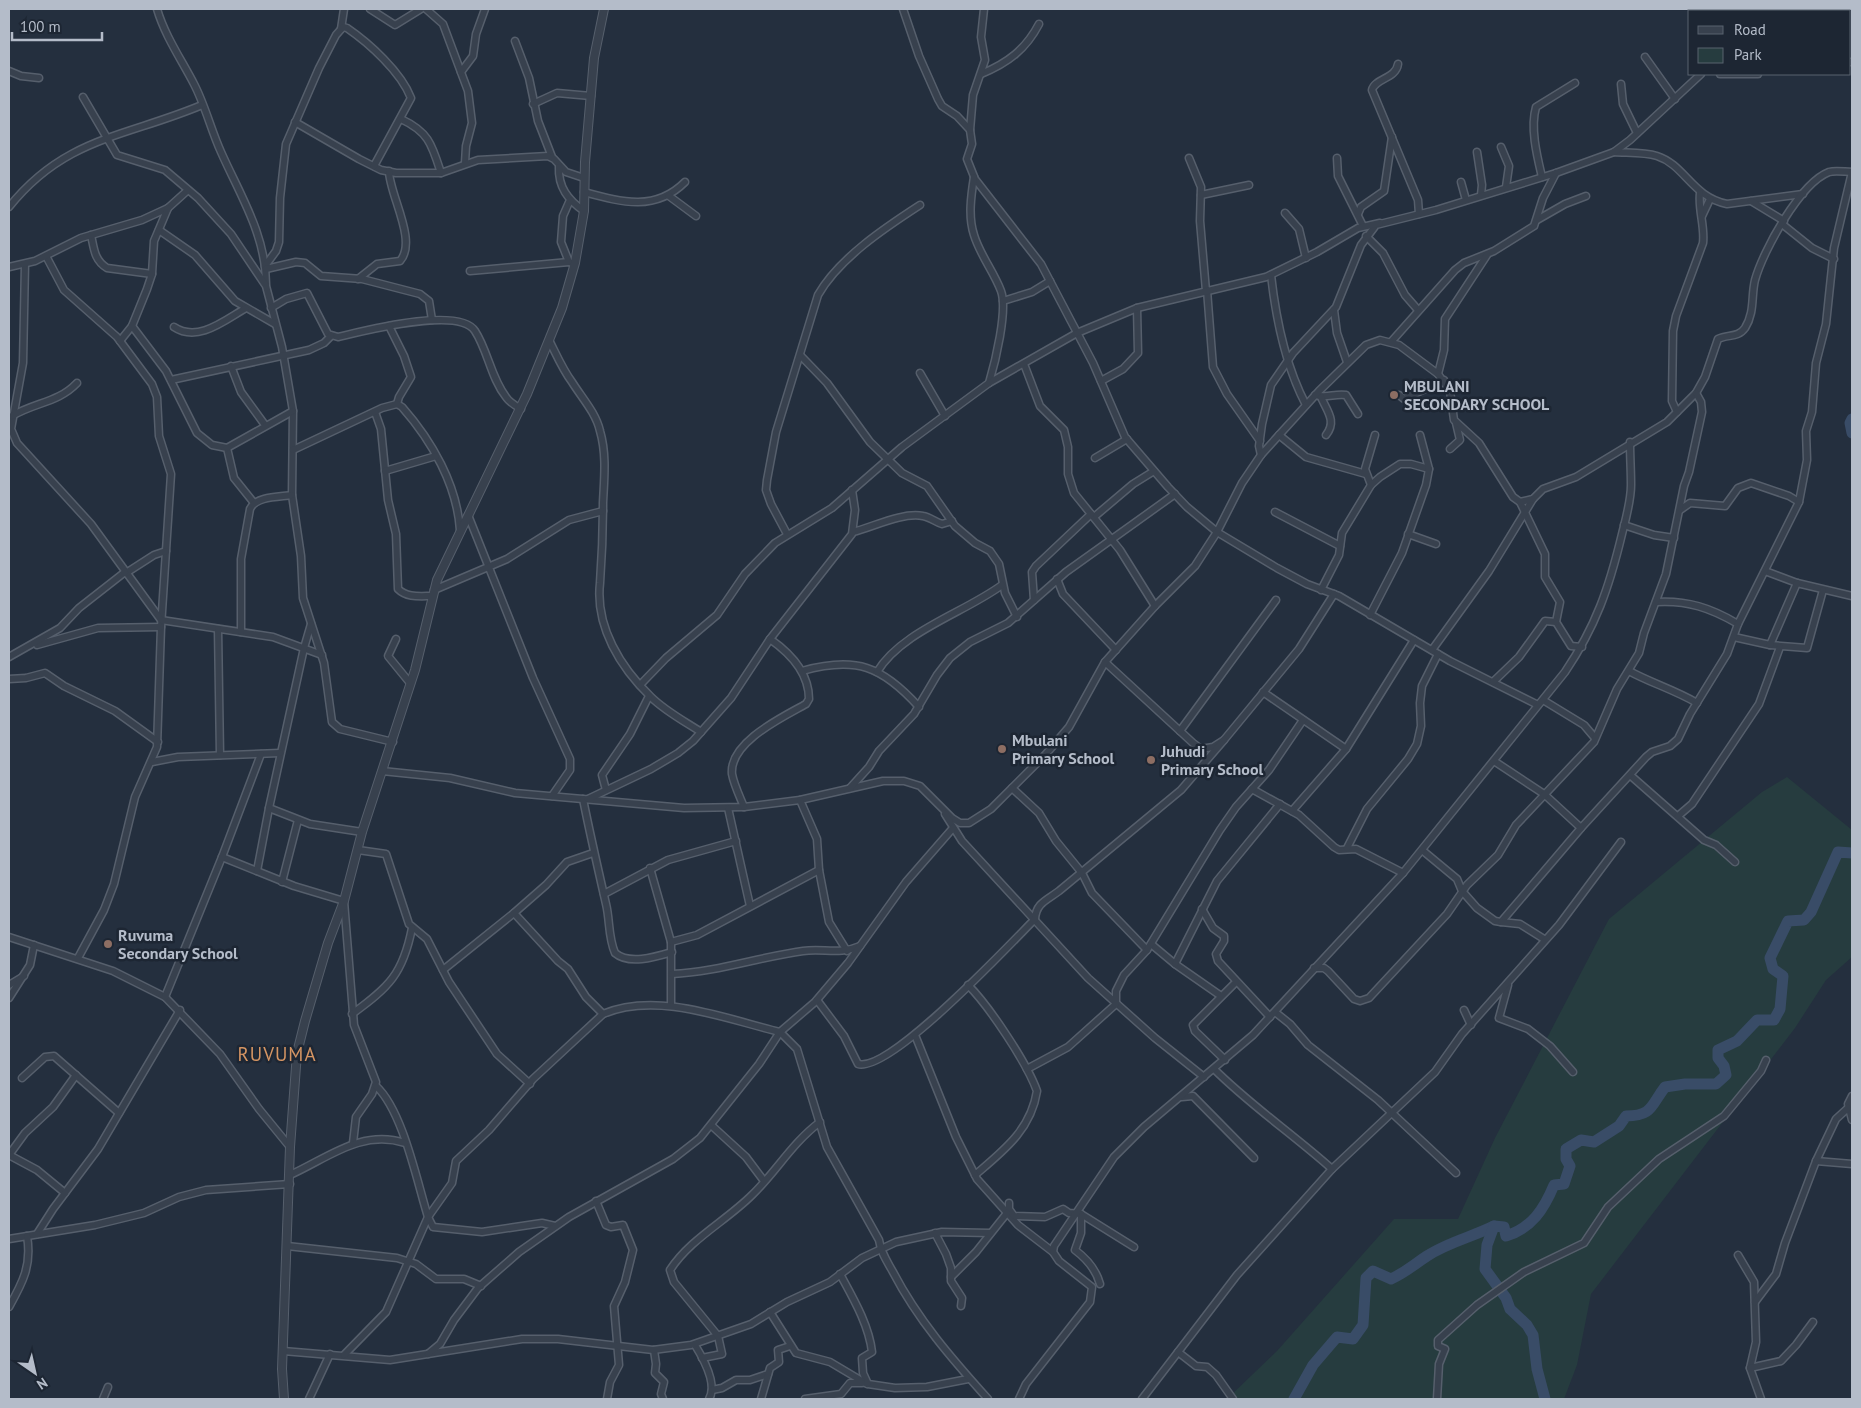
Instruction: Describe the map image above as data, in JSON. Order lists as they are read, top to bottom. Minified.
{"districts":["RUVUMA"],"places":["MBULANI SECONDARY SCHOOL","Mbulani Primary School","Juhudi Primary School","Ruvuma Secondary School"],"legend":["Road","Park"],"scale_bar":"100 m","north":"bottom right"}
